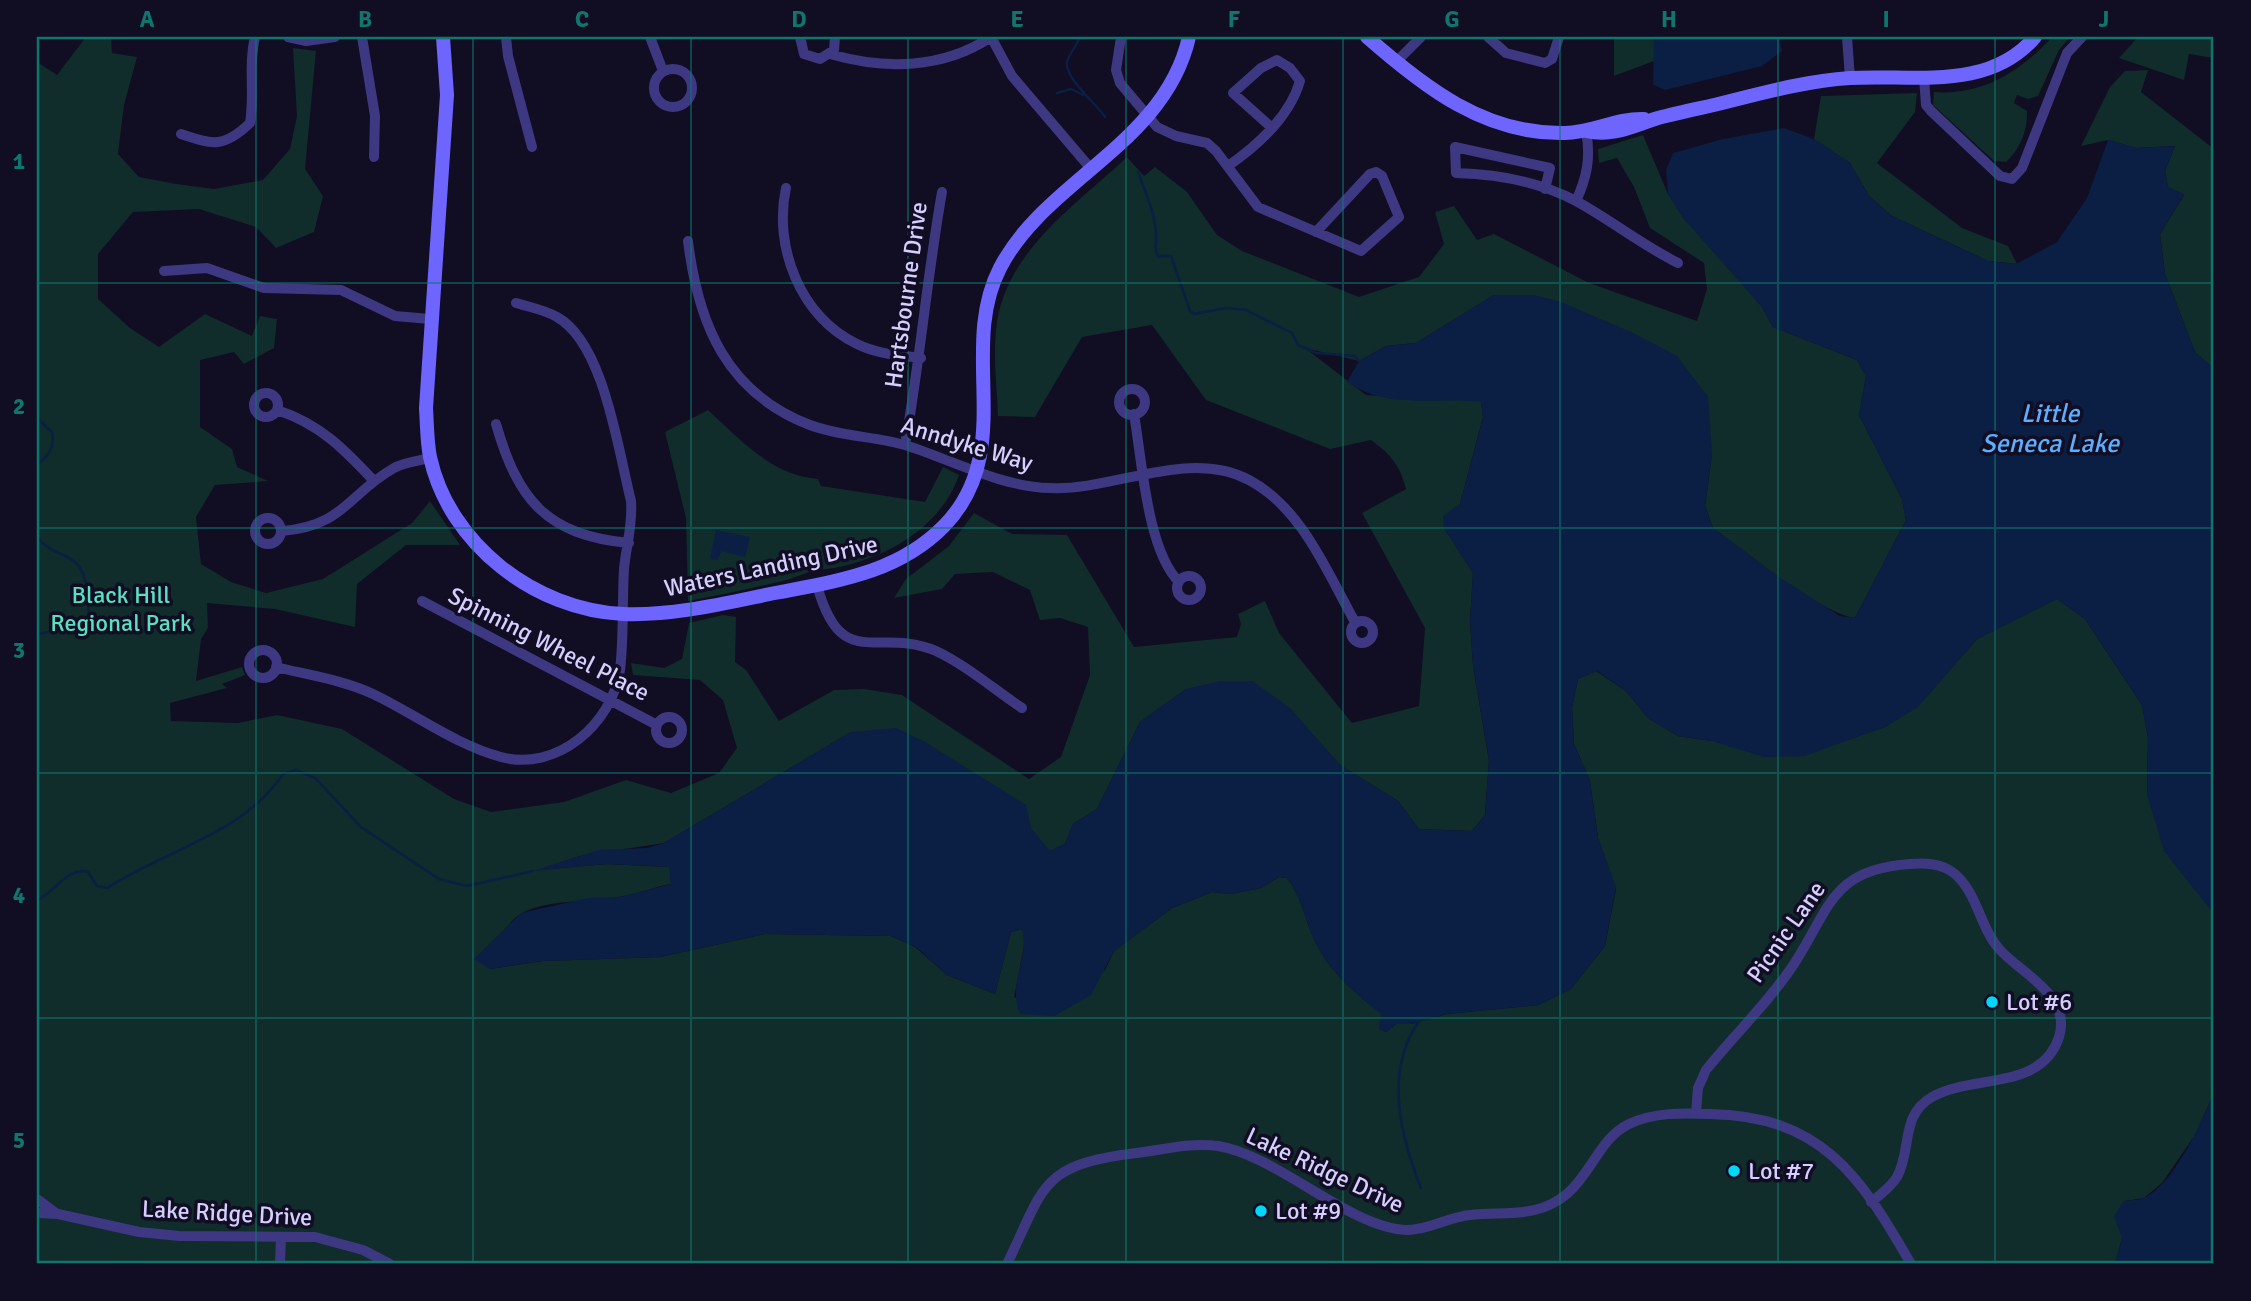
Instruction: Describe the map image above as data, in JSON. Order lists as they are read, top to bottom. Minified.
{"streets":{"street":["Hartsbourne Drive","Anndyke Way","Waters Landing Drive","Spinning Wheel Place","Picnic Lane","Lake Ridge Drive"]},"crossings":[["Hartsbourne Drive","Anndyke Way"],["Anndyke Way","Waters Landing Drive"],["Picnic Lane","Lake Ridge Drive"]],"water":["Little Seneca Lake"],"parks":["Black Hill Regional Park"],"places":["Lot #6","Lot #7","Lot #9"],"grid":{"columns":["A","B","C","D","E","F","G","H","I","J"],"rows":["1","2","3","4","5"]}}
